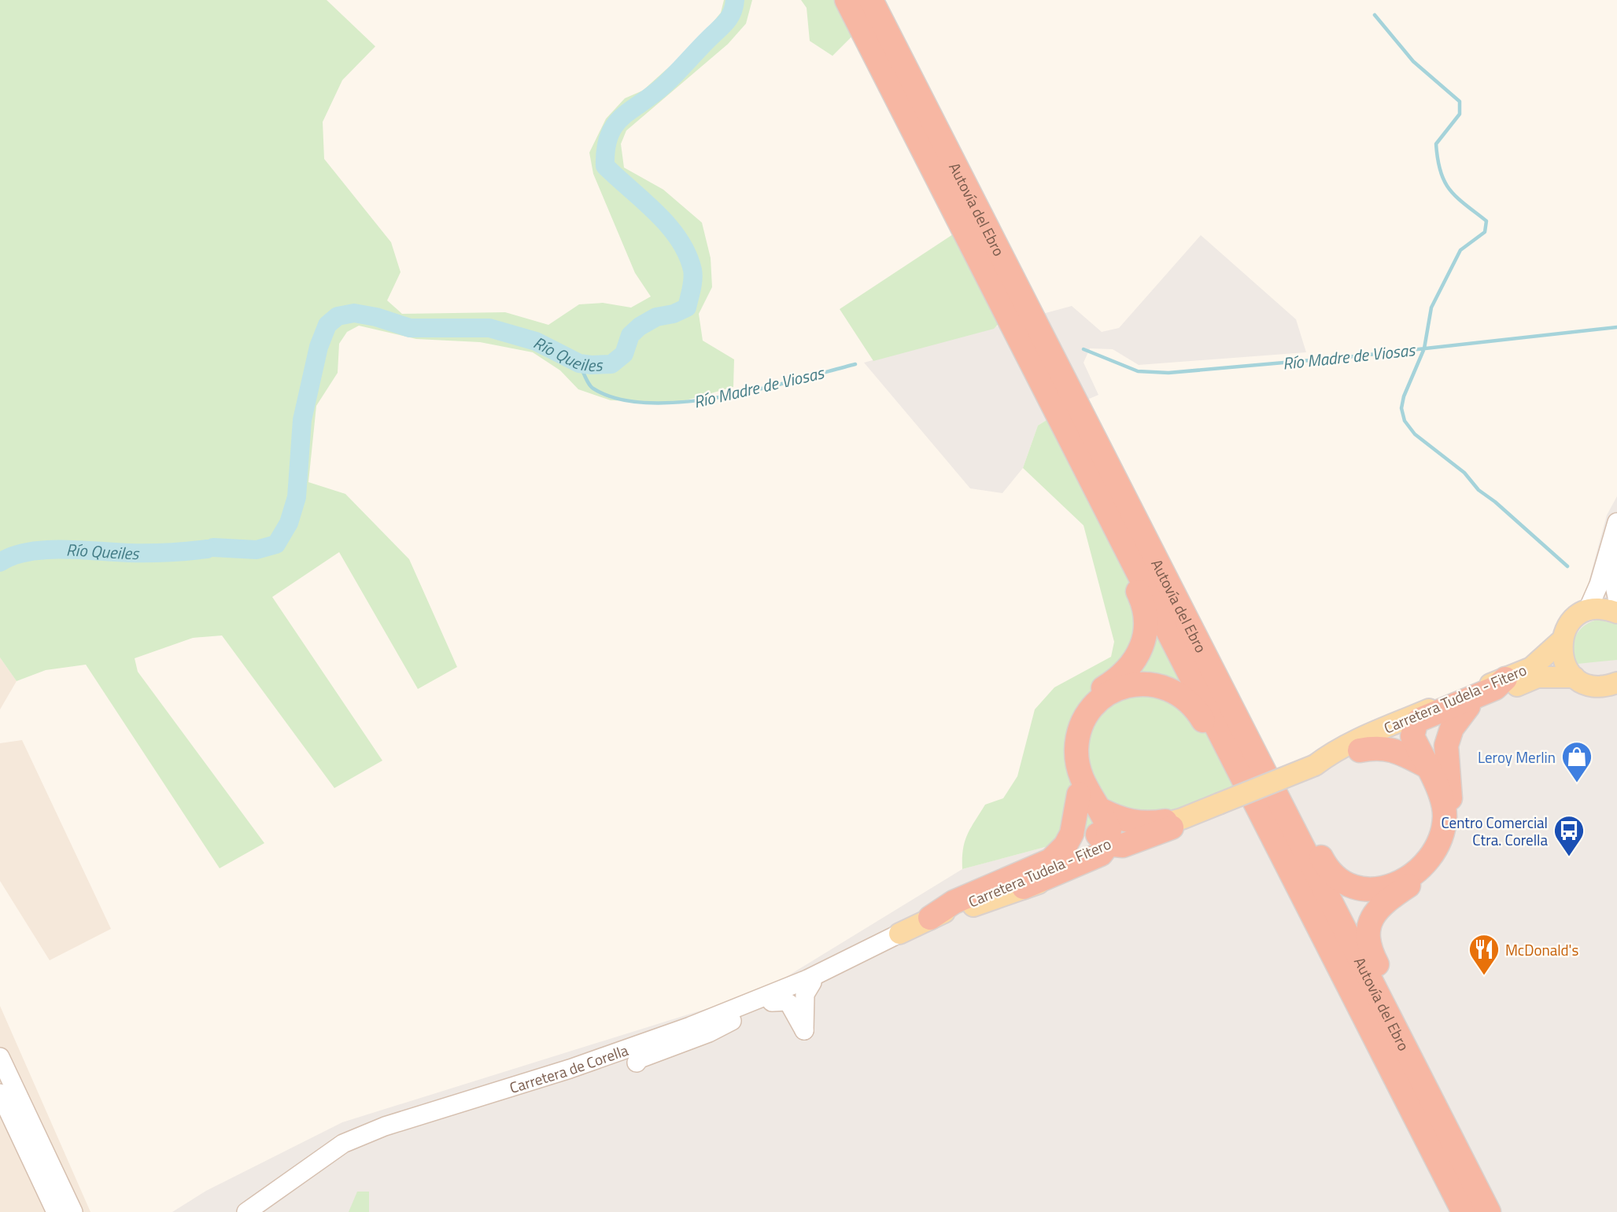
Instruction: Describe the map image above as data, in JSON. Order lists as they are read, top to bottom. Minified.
{"streets":{"highway":["Autovía del Ebro"],"main road":["Carretera Tudela - Fitero","Carretera de Corella"]},"crossings":[["Carretera Tudela - Fitero","Carretera de Corella"]],"water":["Río Queiles","Río Madre de Viosas"],"places":{"shop":["Leroy Merlin"],"bus stop":["Centro Comercial Ctra. Corella"],"restaurant":["McDonald's"]}}
